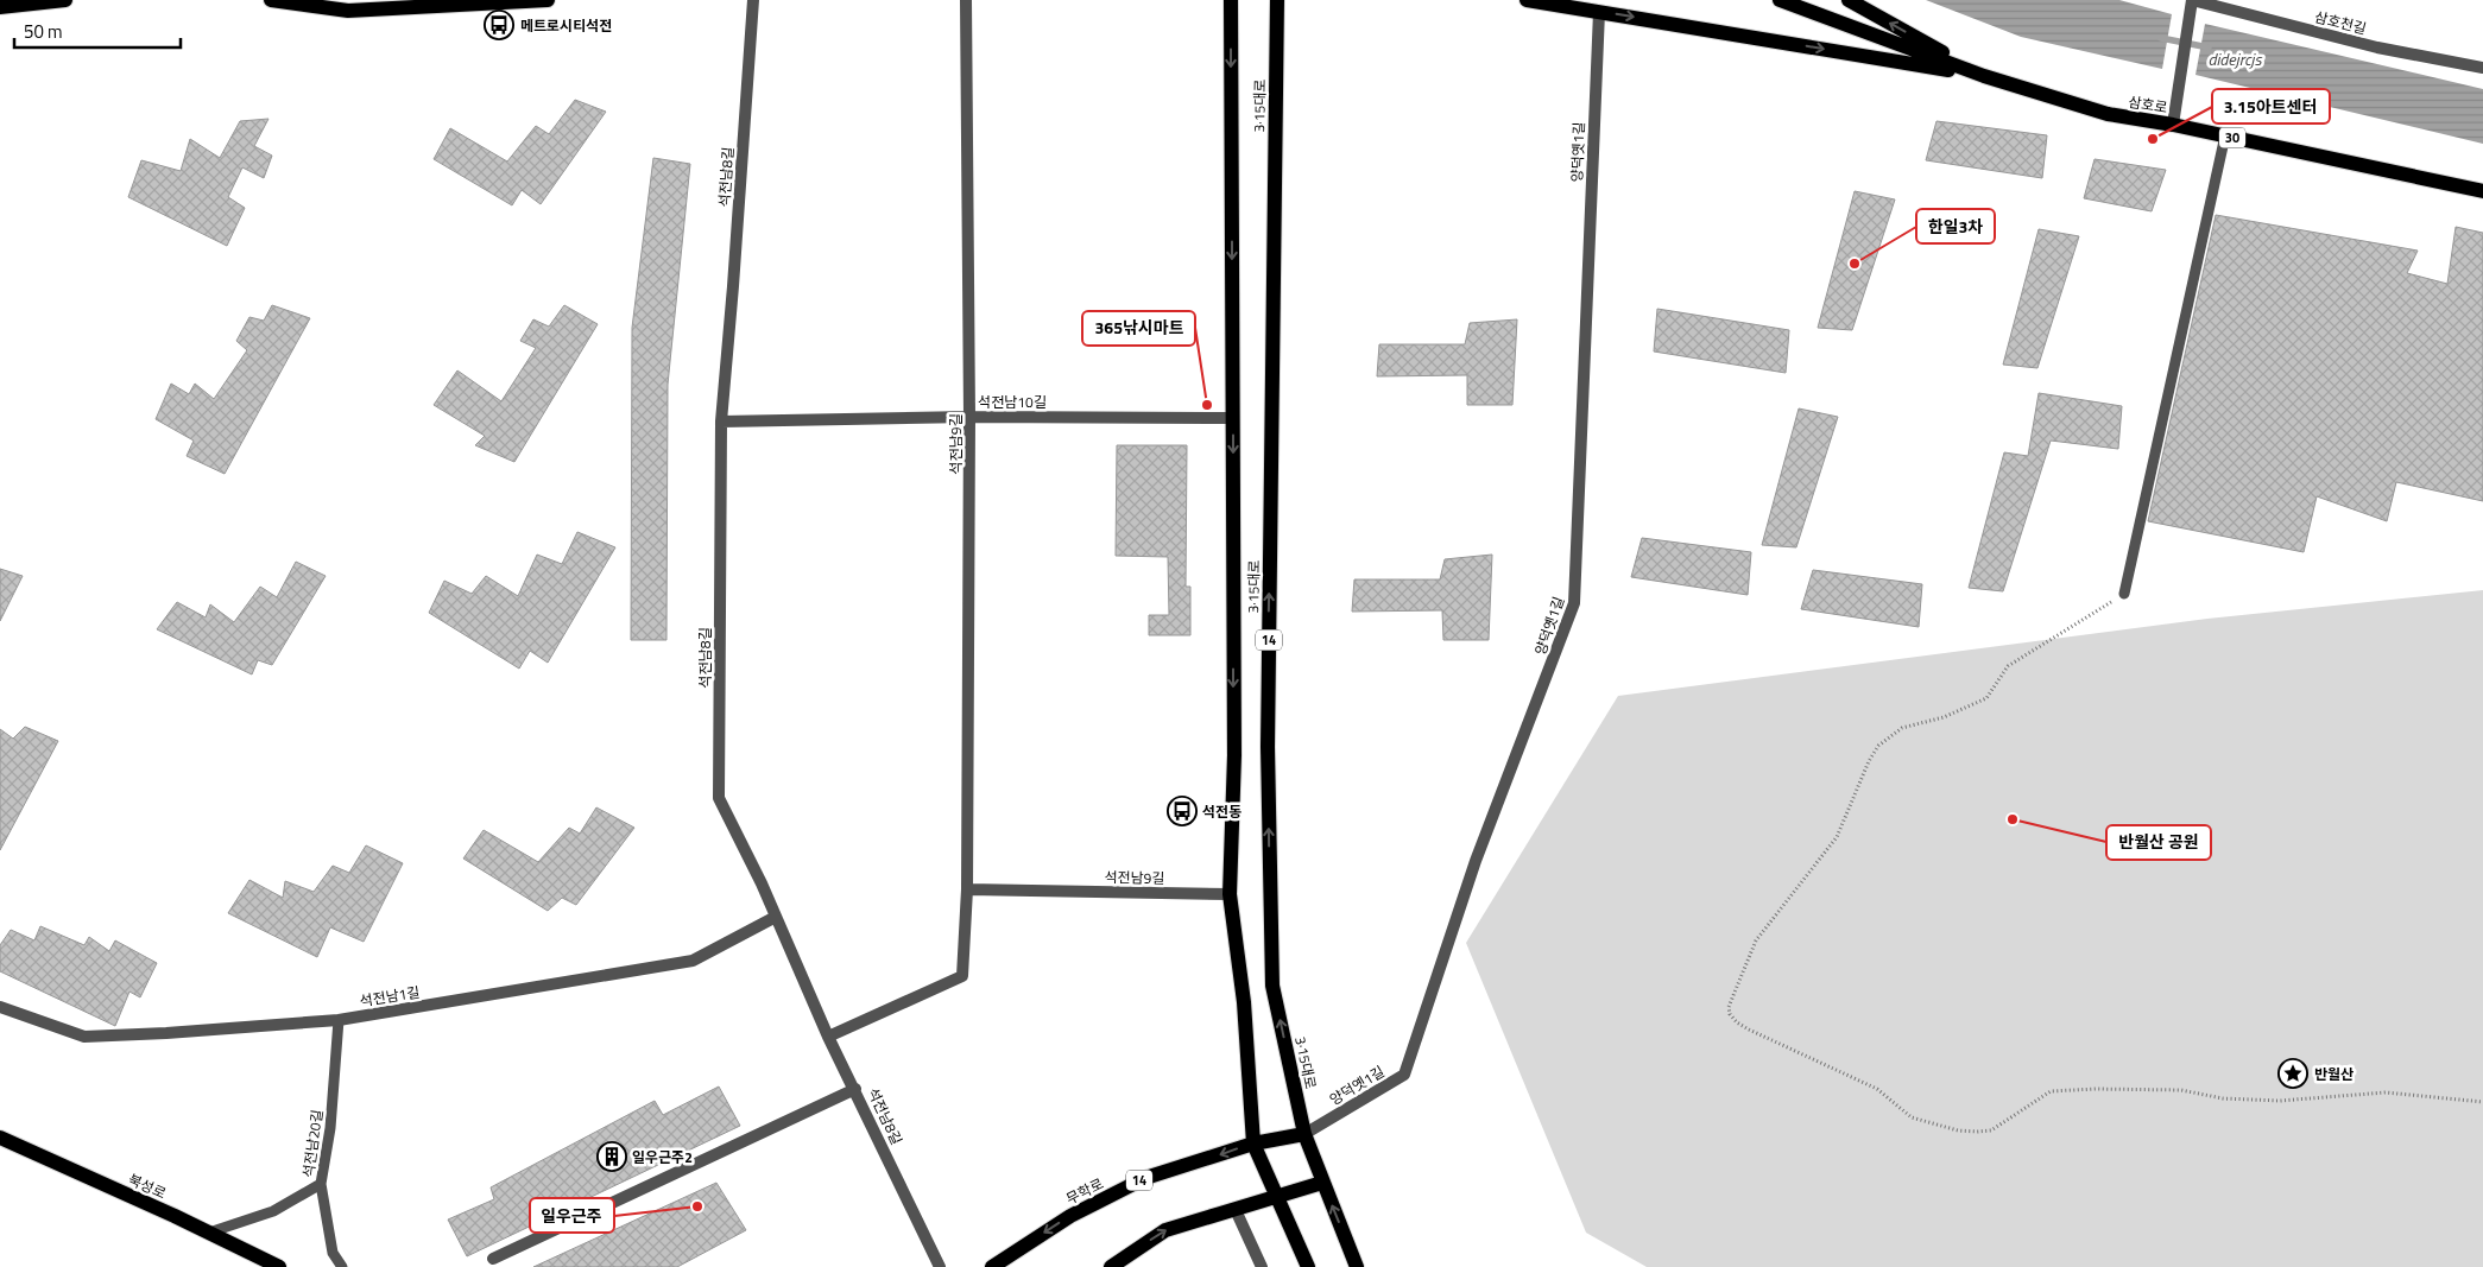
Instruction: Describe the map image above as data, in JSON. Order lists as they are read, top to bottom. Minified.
{"streets":{"main road":["삼호로","3·15대로","30","14","북성로","무학로"],"street":["삼호천길","양덕옛1길","석전남8길","석전남10길","석전남9길","석전남1길"],"lane":["석전남20길"]},"crossings":[["삼호로","양덕옛1길"],["3·15대로","양덕옛1길"],["3·15대로","석전남10길"],["3·15대로","석전남9길"],["3·15대로","무학로"],["양덕옛1길","무학로"],["석전남8길","석전남10길"],["석전남8길","석전남9길"],["석전남8길","석전남1길"],["석전남10길","석전남9길"],["석전남1길","석전남20길"]],"water":["didejrcjs"],"places":{"bus stop":["메트로시티석전","석전동"],"other":["3.15아트센터","한일3차","365낚시마트","반월산 공원","일우근주"],"place":["반월산"],"building":["일우근주2"]},"scale_bar":"50 m"}
